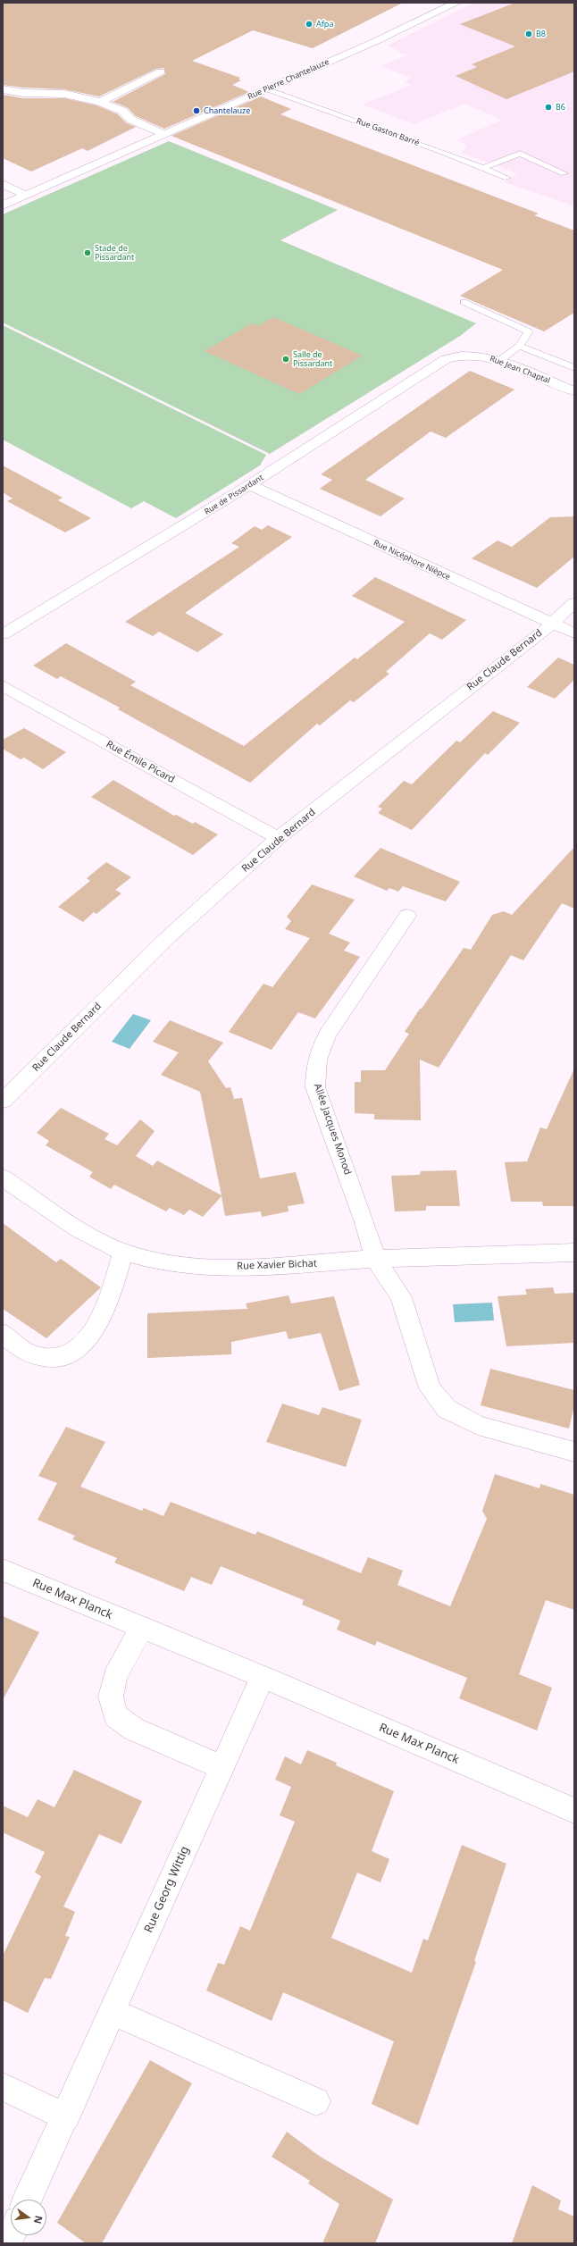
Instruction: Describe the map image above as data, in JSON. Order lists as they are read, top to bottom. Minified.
{"streets":{"street":["Rue Pierre Chantelauze","Rue Jean Chaptal","Rue de Pissardant","Rue Nicéphore Nièpce","Rue Claude Bernard","Rue Émile Picard","Allée Jacques Monod","Rue Xavier Bichat","Rue Max Planck","Rue Georg Wittig"],"lane":["Rue Gaston Barré"]},"crossings":[["Rue Pierre Chantelauze","Rue Gaston Barré"],["Rue Jean Chaptal","Rue de Pissardant"],["Rue de Pissardant","Rue Nicéphore Nièpce"],["Rue Nicéphore Nièpce","Rue Claude Bernard"],["Rue Claude Bernard","Rue Émile Picard"],["Allée Jacques Monod","Rue Xavier Bichat"]],"places":["Afpa","B8","B6","Chantelauze","Stade de Pissardant","Salle de Pissardant"],"north":"right"}
